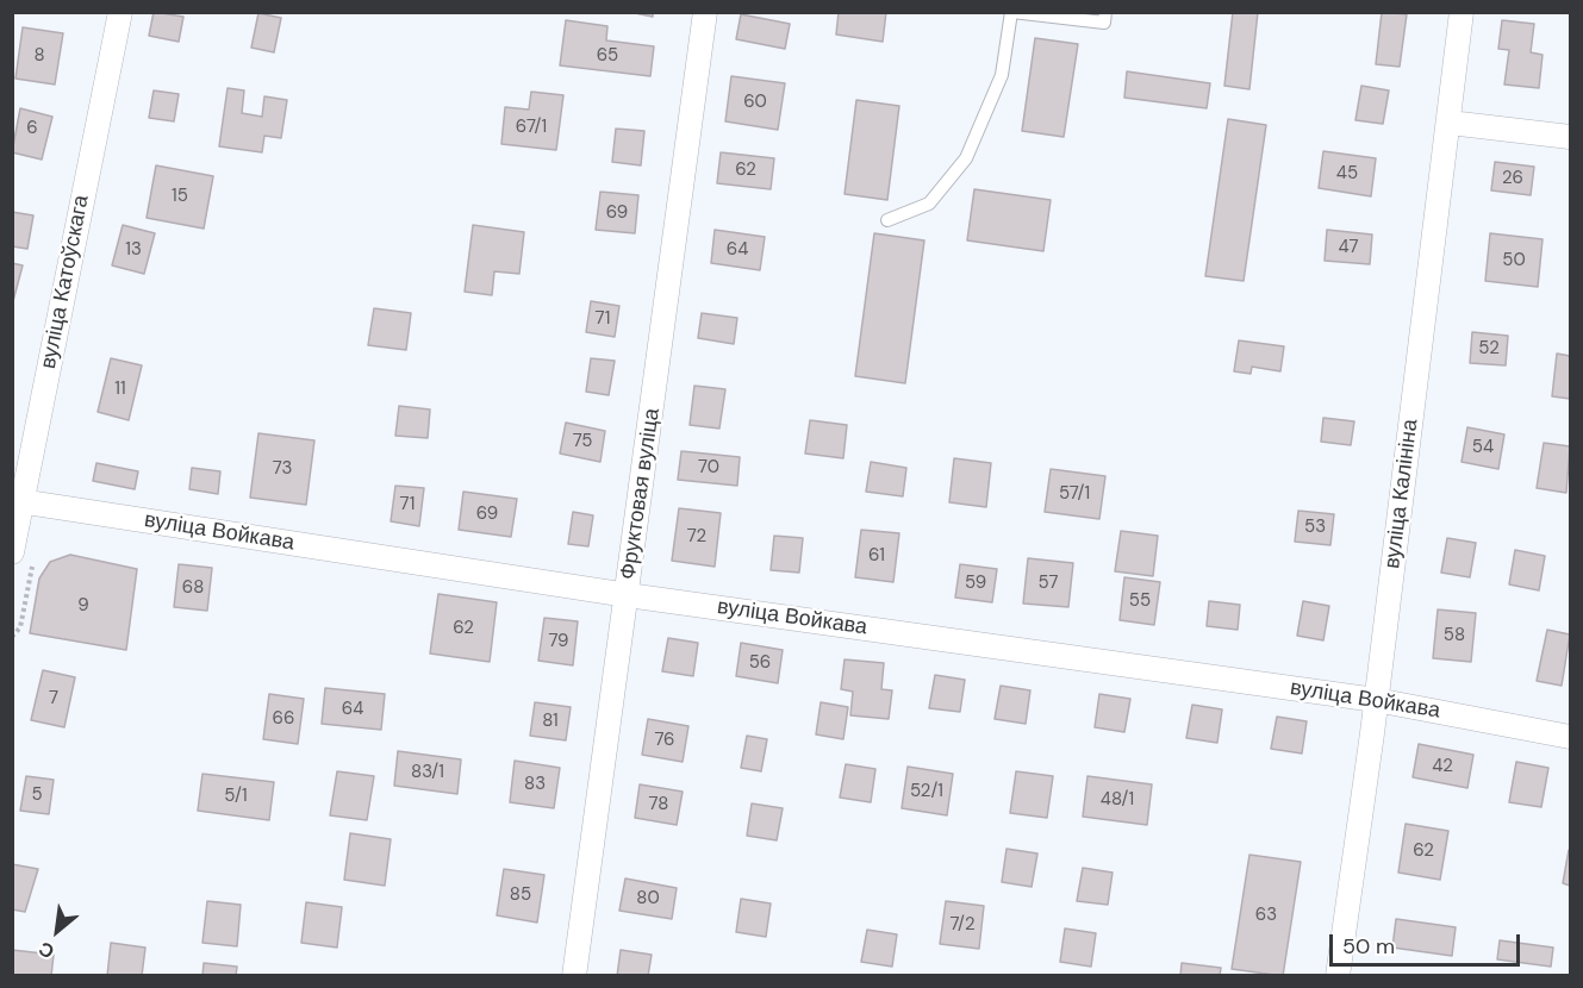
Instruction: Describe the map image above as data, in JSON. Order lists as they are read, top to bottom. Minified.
{"streets":{"street":["вуліца Катоўскага","Фруктовая вуліца","вуліца Калініна","вуліца Войкава"]},"crossings":[["вуліца Катоўскага","вуліца Войкава"],["Фруктовая вуліца","вуліца Войкава"],["вуліца Калініна","вуліца Войкава"]],"house_numbers":["8","65","60","67/1","6","62","45","26","15","69","47","13","64","50","71","52","11","75","54","70","73","57/1","71","69","53","72","61","59","57","68","55","9","62","58","79","56","7","64","66","81","76","42","83/1","83","52/1","5","5/1","48/1","78","62","85","80","63","7/2"],"scale_bar":"50 m","north":"bottom left"}
